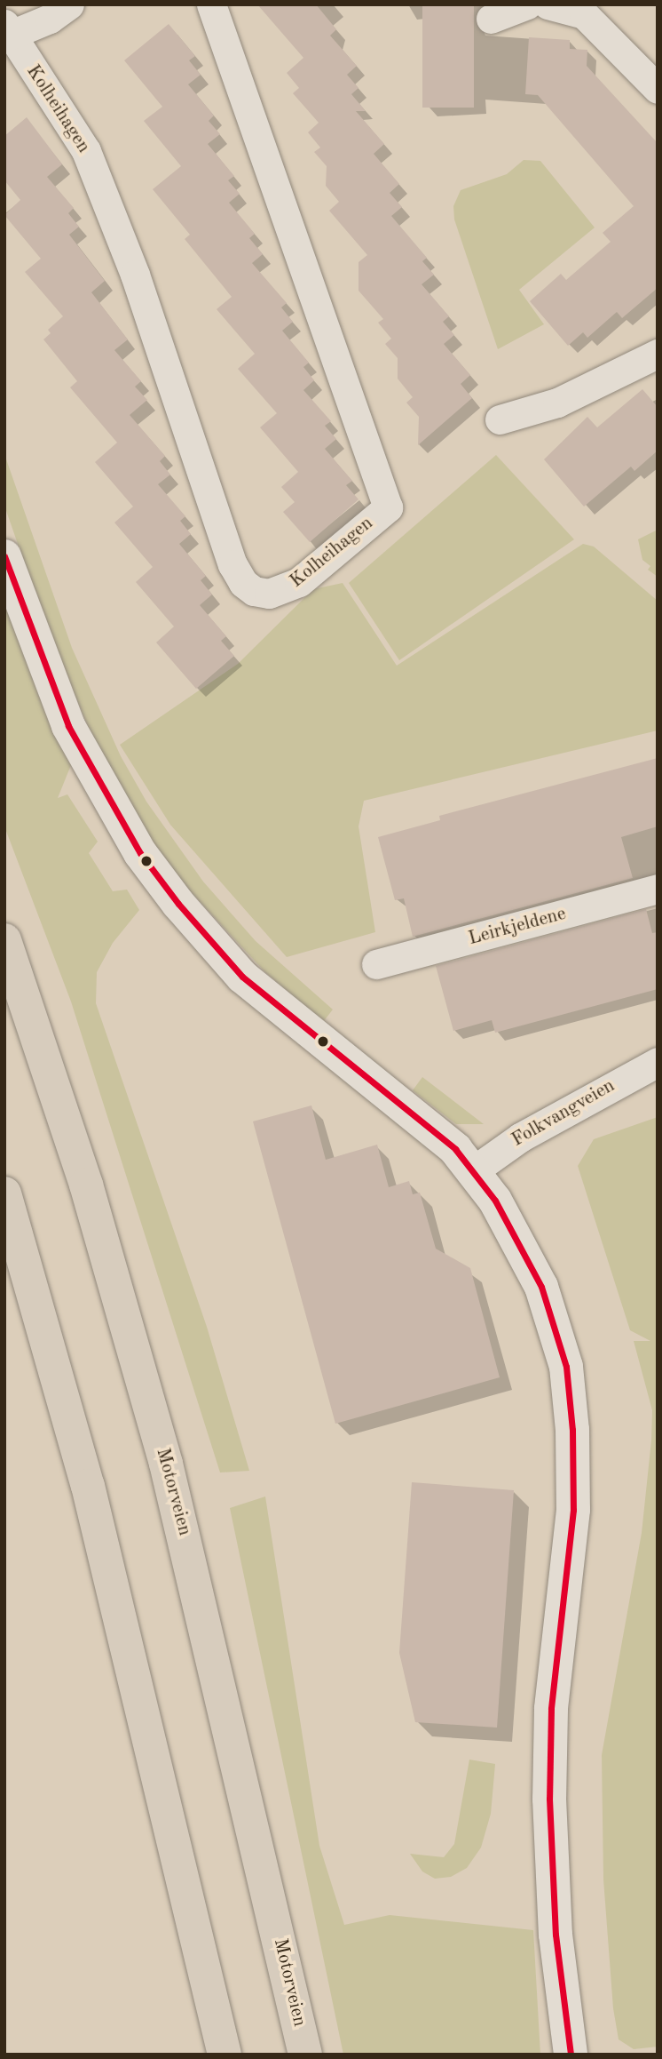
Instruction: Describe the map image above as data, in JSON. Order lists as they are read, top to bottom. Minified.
{"streets":{"highway":["Motorveien"],"street":["Kolheihagen","Leirkjeldene","Folkvangveien"]}}
